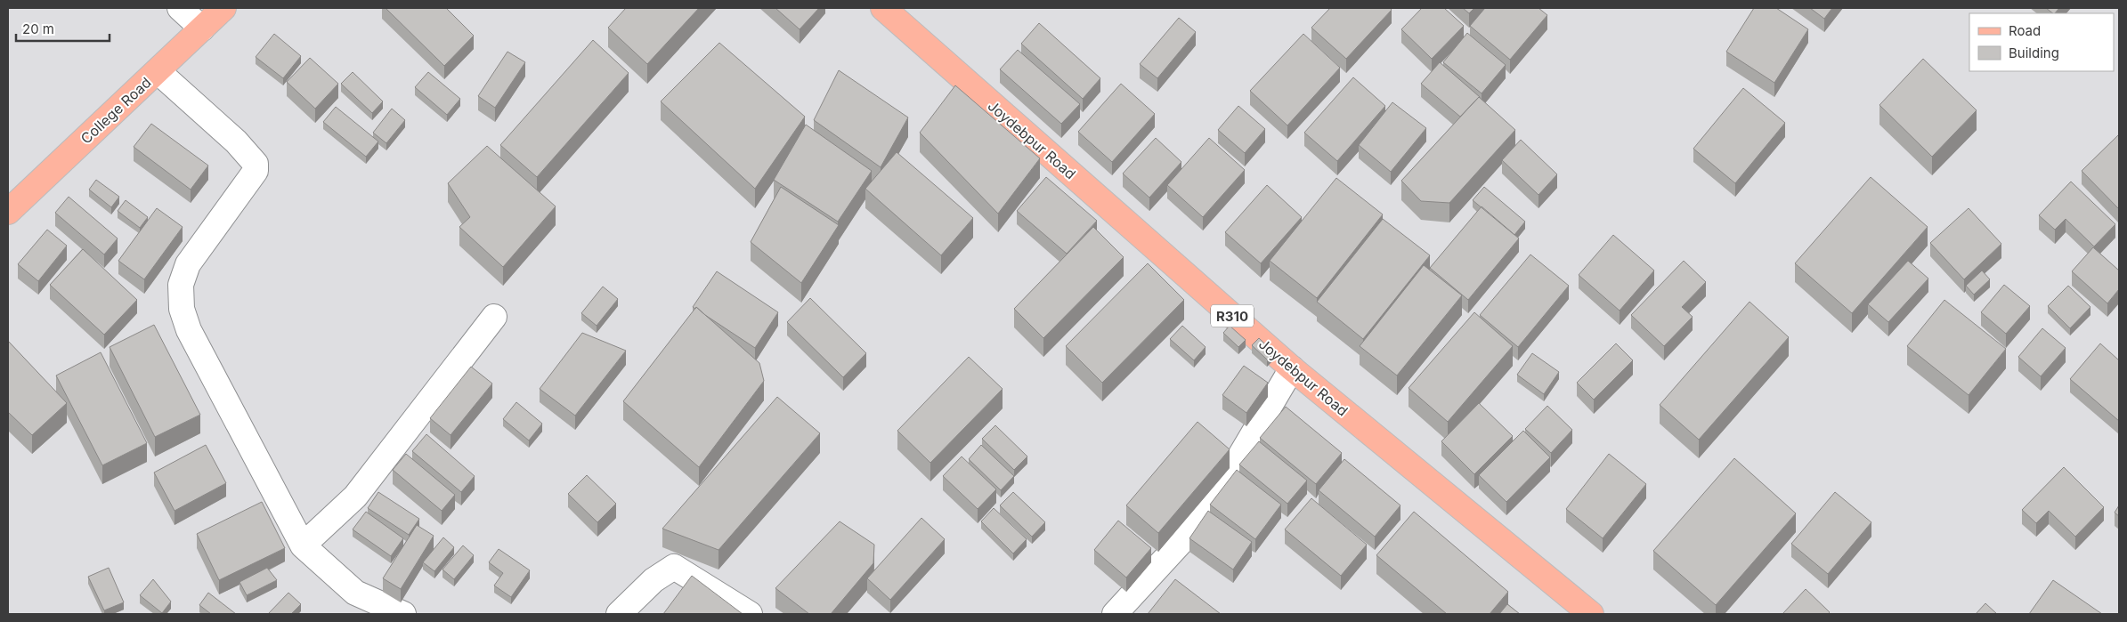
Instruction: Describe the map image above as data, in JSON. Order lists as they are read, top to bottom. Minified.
{"streets":{"main road":["College Road","Joydebpur Road","R310"]},"legend":["Road","Building"],"scale_bar":"20 m"}
